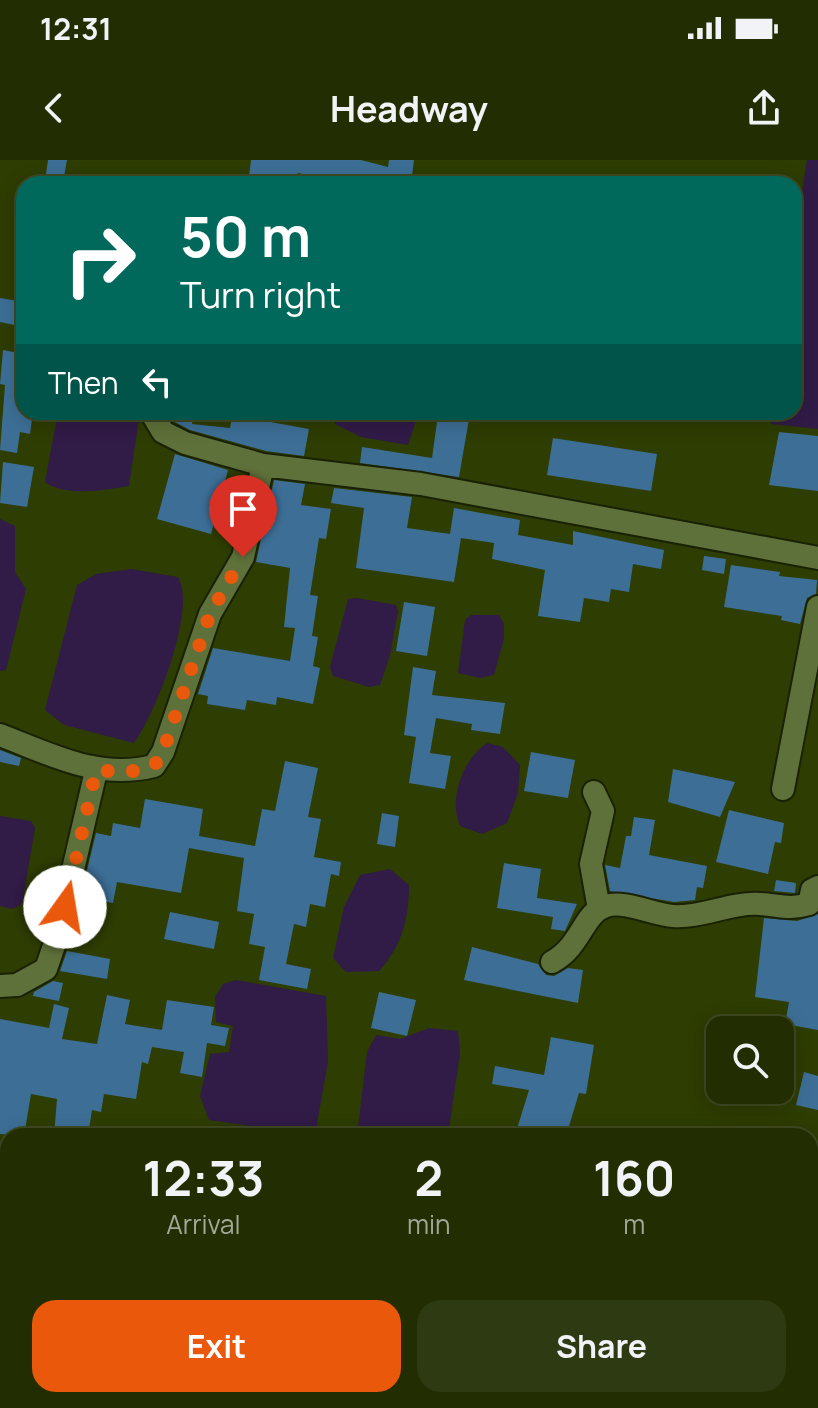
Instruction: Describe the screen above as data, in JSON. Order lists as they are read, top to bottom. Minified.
{"page":{"status":"12:31","header":"Headway","turn":["50 m","Turn right"],"then":"Then","eta":["12:33","Arrival","2","min","160","m"],"buttons":["Exit","Share"]}}
